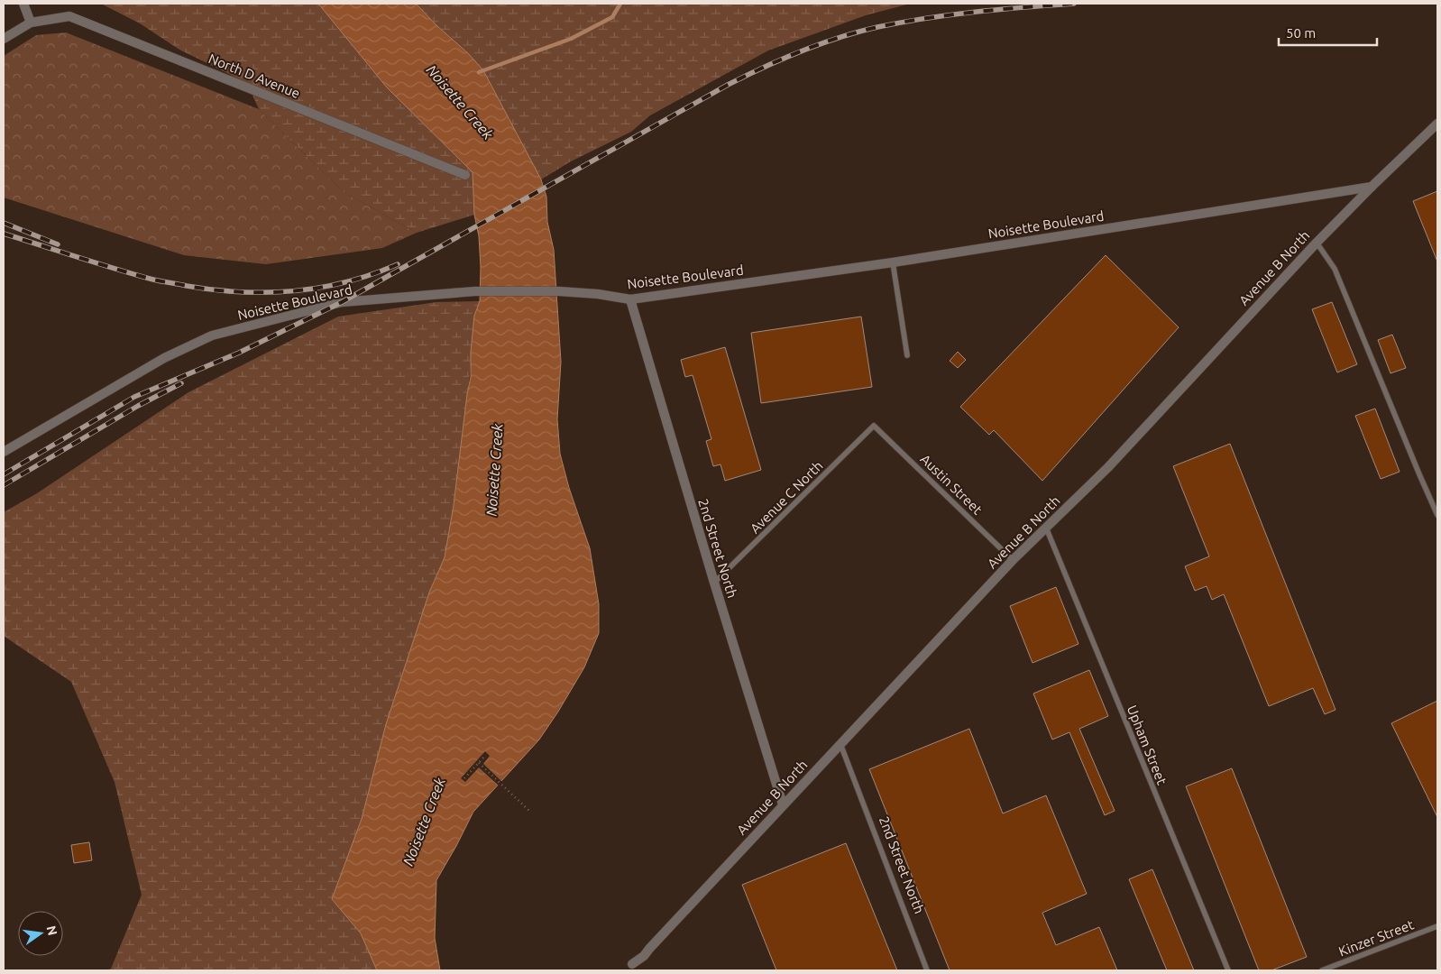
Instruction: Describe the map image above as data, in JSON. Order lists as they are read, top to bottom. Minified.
{"streets":{"street":["North D Avenue","Noisette Boulevard","Avenue B North","2nd Street North"],"lane":["Austin Street","Avenue C North","Upham Street","Kinzer Street"]},"crossings":[["Noisette Boulevard","Avenue B North"],["Noisette Boulevard","2nd Street North"],["Avenue B North","Austin Street"],["Avenue B North","2nd Street North"],["Avenue B North","Upham Street"],["Austin Street","Avenue C North"],["Avenue C North","2nd Street North"]],"water":["Noisette Creek"],"scale_bar":"50 m","north":"right"}
